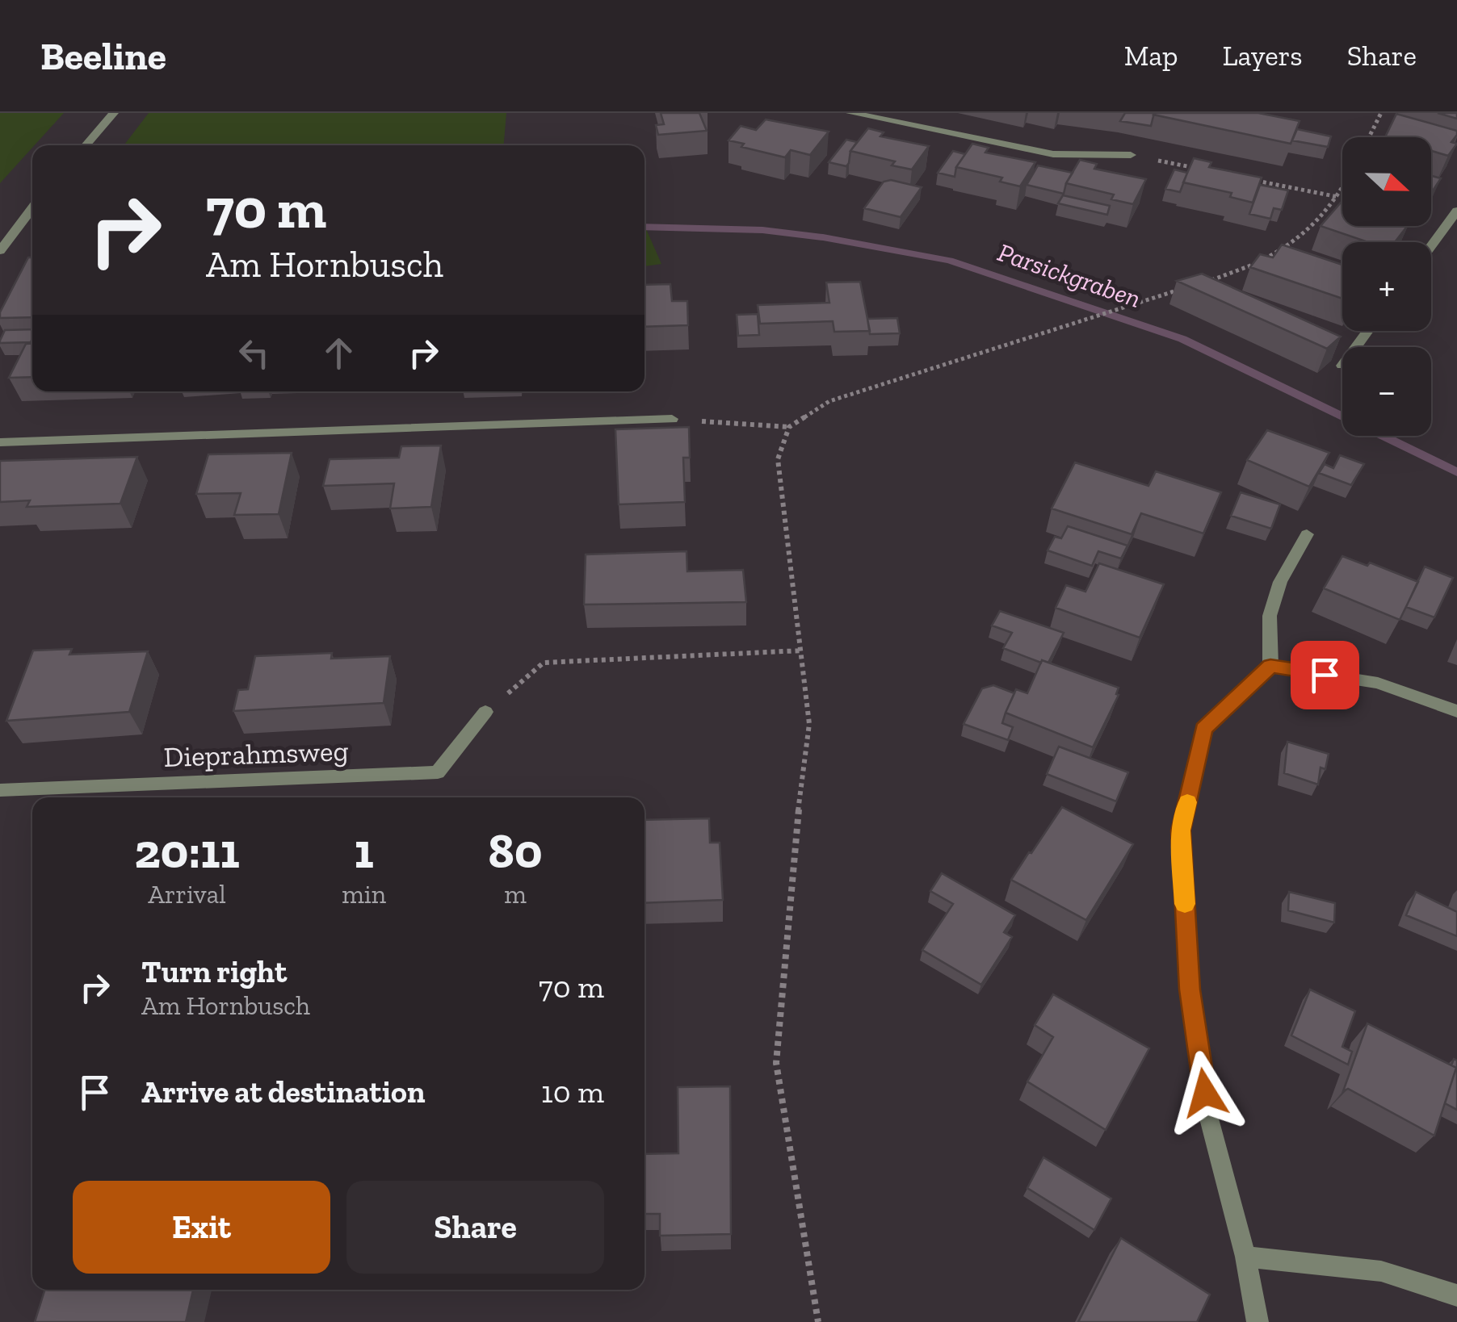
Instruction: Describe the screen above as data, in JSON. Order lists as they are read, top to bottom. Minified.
{"streets":{"street":["Dieprahmsweg"]},"water":["Parsickgraben"],"north":"right","page":{"header":"Beeline","nav":["Map","Layers","Share"],"map_buttons":["+","−"],"turn":["70 m","Am Hornbusch"],"eta":["20:11","Arrival","1","min","80","m"],"list":[{"name":"Turn right","note":"Am Hornbusch","value":"70 m"},{"name":"Arrive at destination","value":"10 m"}],"buttons":["Exit","Share"]}}
